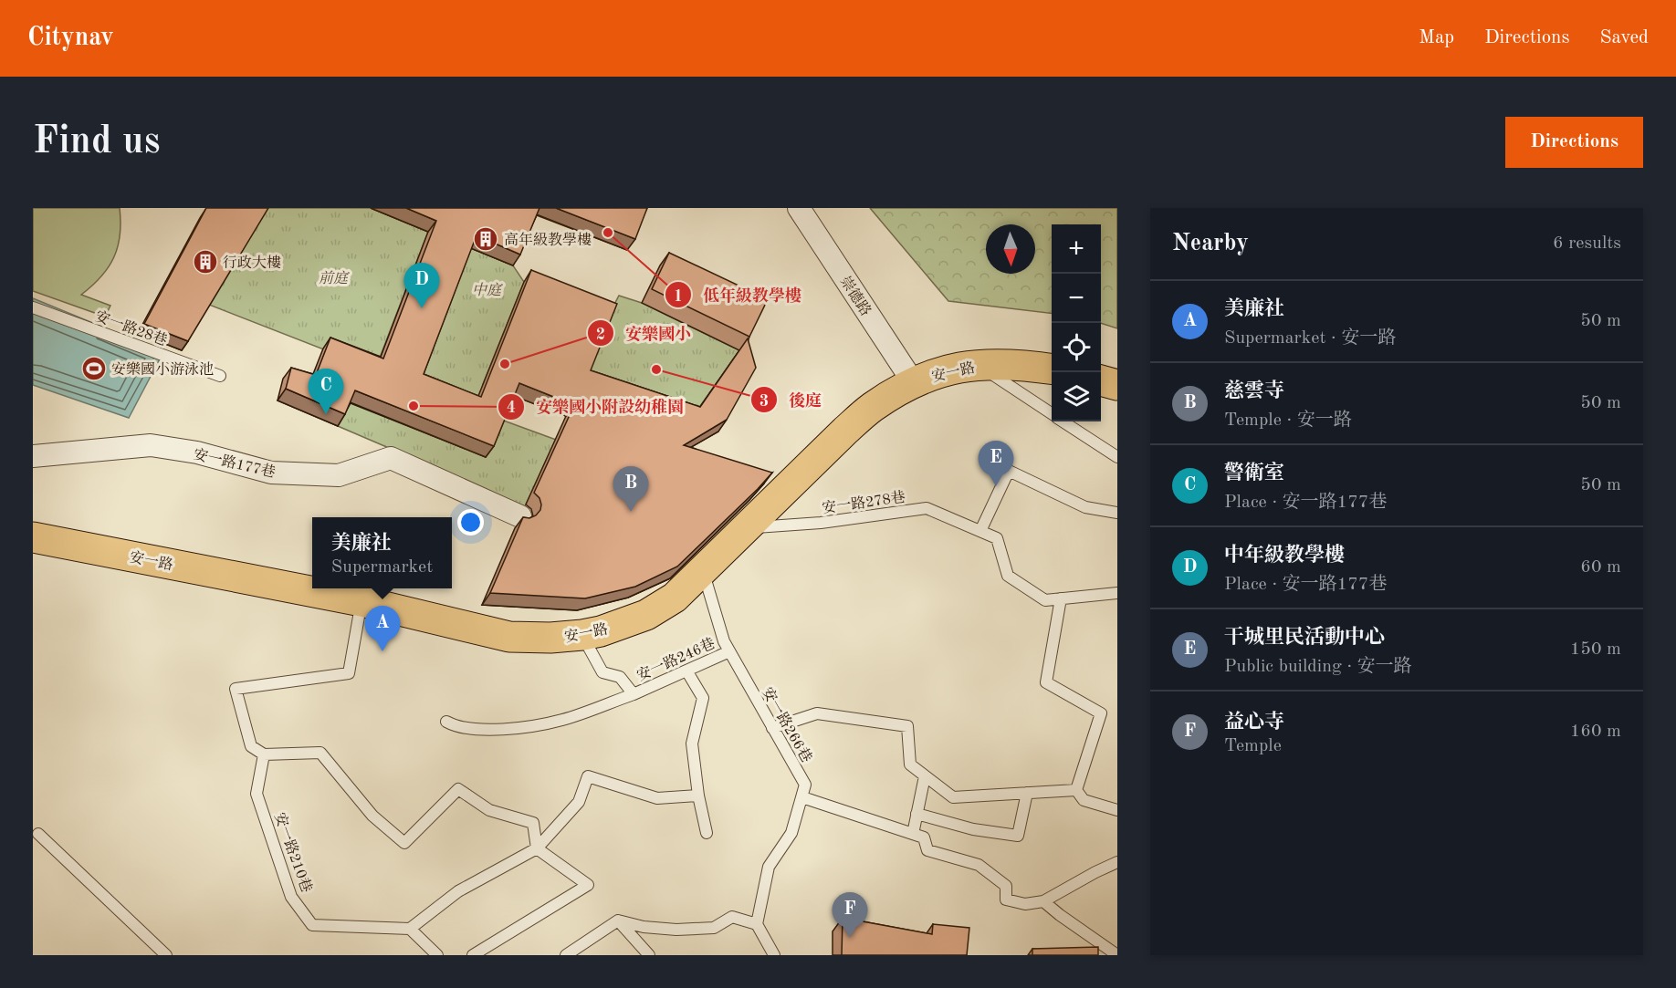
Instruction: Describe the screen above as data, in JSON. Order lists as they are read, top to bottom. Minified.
{"streets":{"main road":["安一路"],"street":["崇德路","安一路177巷"],"lane":["安一路28巷","安一路278巷","安一路246巷","安一路266巷","安一路210巷"]},"crossings":[["崇德路","安一路"],["安一路","安一路278巷"],["安一路","安一路246巷"],["安一路","安一路266巷"],["安一路246巷","安一路266巷"]],"parks":["前庭","中庭"],"places":{"other":["低年級教學樓","安樂國小","後庭","安樂國小附設幼稚園"],"building":["高年級教學樓","行政大樓"],"sports":["安樂國小游泳池"]},"north":"bottom","page":{"header":"Citynav","nav":["Map","Directions","Saved"],"buttons":"Directions","title":"Find us","heading":["Nearby","6 results"],"map_buttons":["+","−"],"pins":["D","C","E","B","A","F"],"list":[{"mark":"A","name":"美廉社","note":"Supermarket · 安一路","value":"50 m"},{"mark":"B","name":"慈雲寺","note":"Temple · 安一路","value":"50 m"},{"mark":"C","name":"警衛室","note":"Place · 安一路177巷","value":"50 m"},{"mark":"D","name":"中年級教學樓","note":"Place · 安一路177巷","value":"60 m"},{"mark":"E","name":"干城里民活動中心","note":"Public building · 安一路","value":"150 m"},{"mark":"F","name":"益心寺","note":"Temple","value":"160 m"}],"popup":["美廉社","Supermarket"]}}
